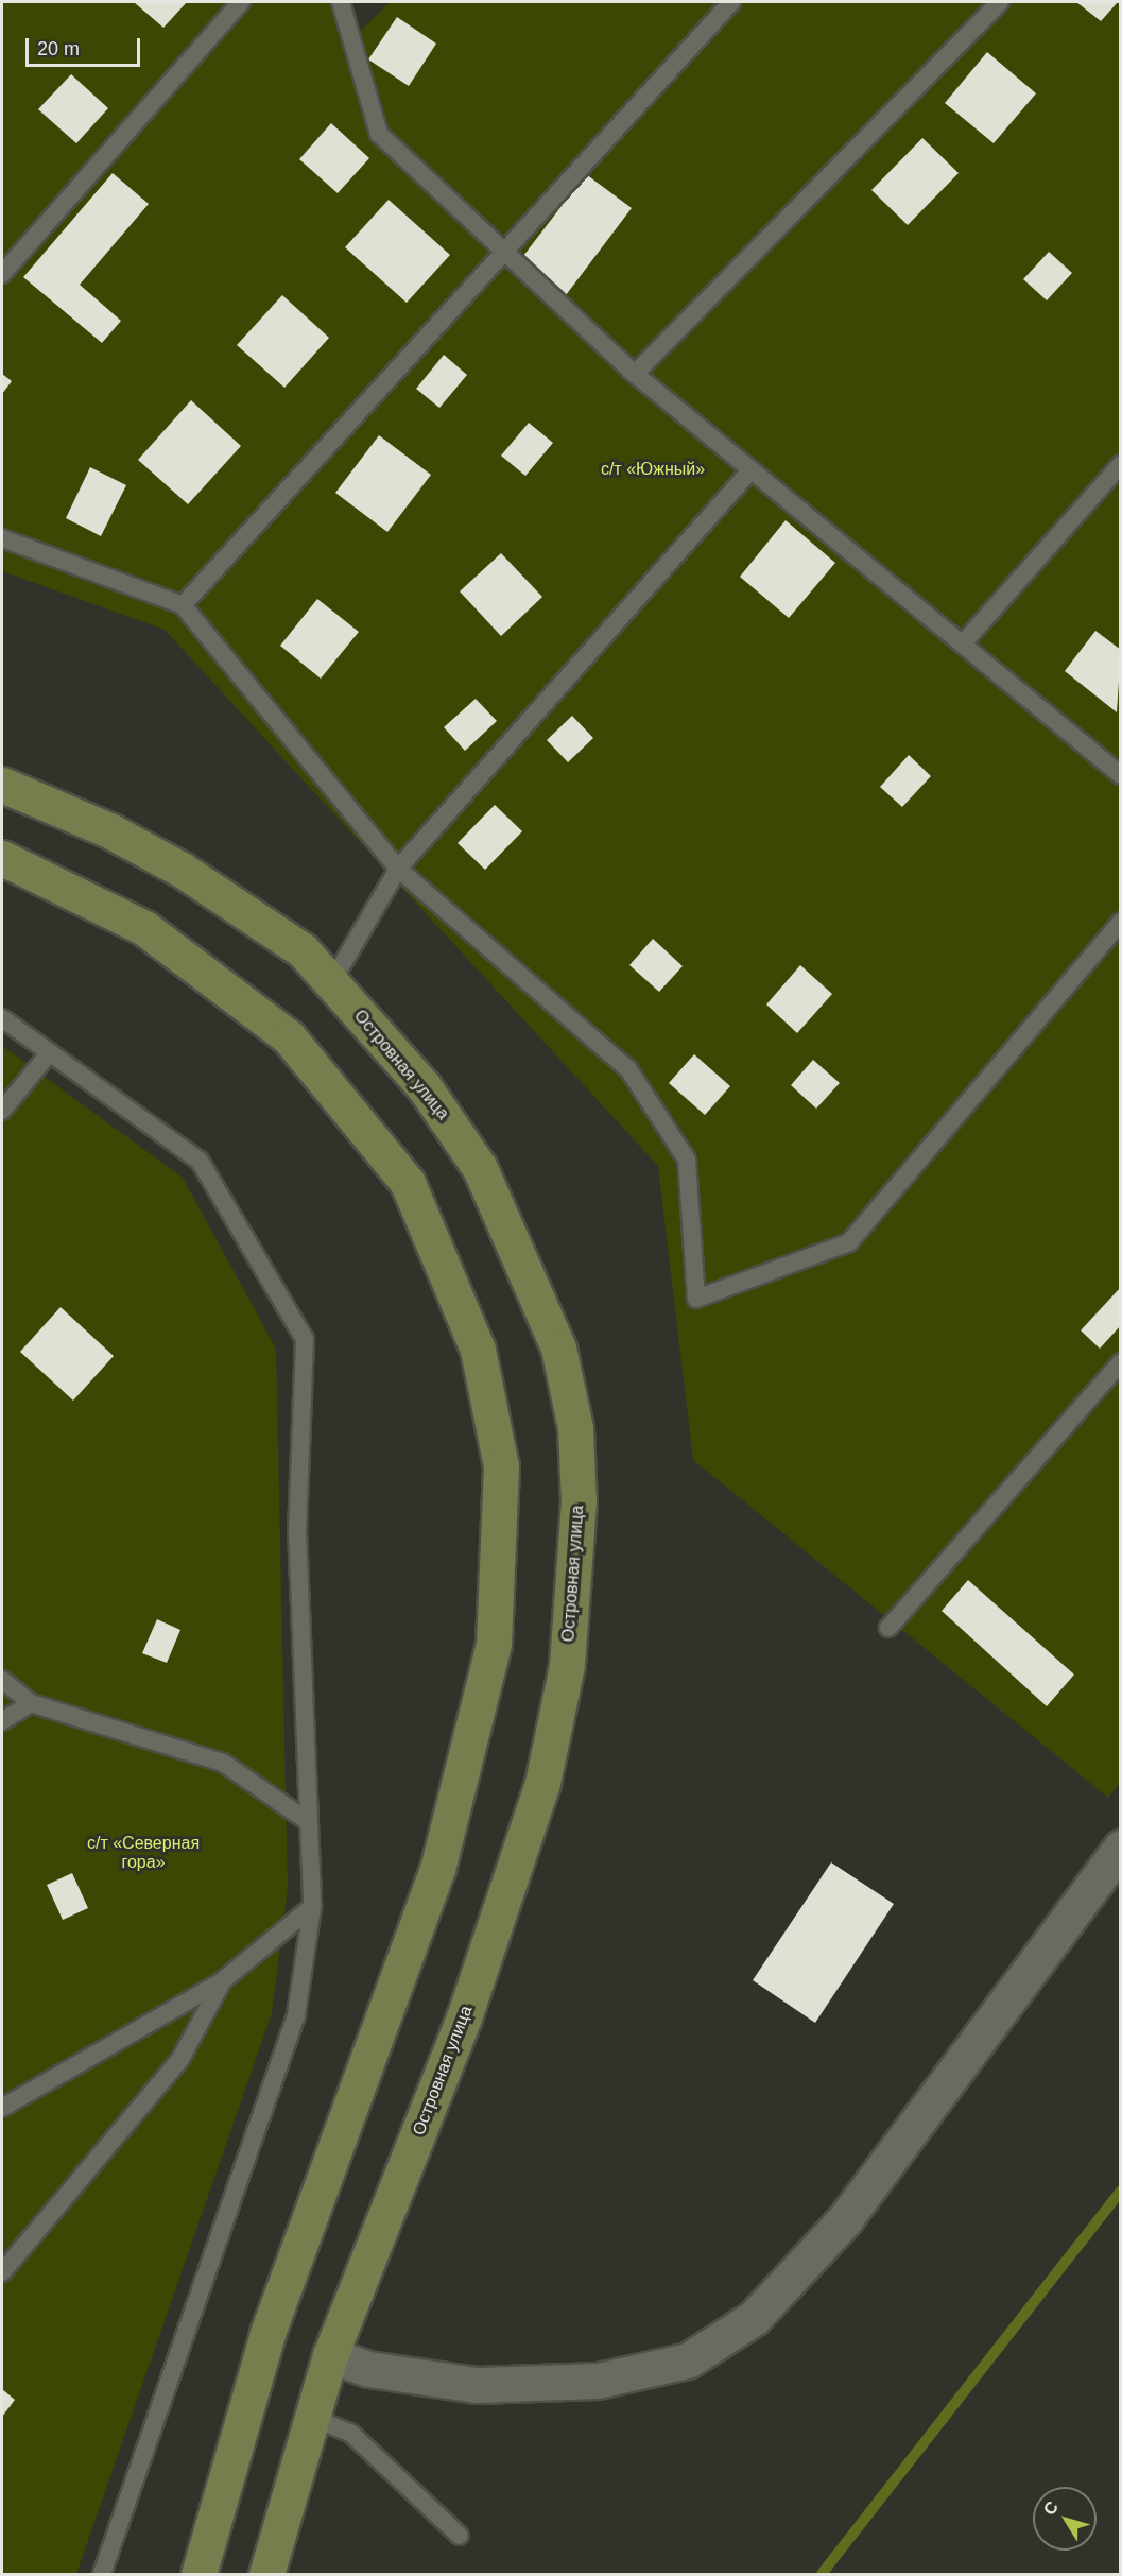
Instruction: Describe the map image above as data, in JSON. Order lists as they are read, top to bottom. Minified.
{"streets":{"main road":["Островная улица"]},"parks":["с/т «Южный»","с/т «Северная гора»"],"scale_bar":"20 m","north":"top left"}
